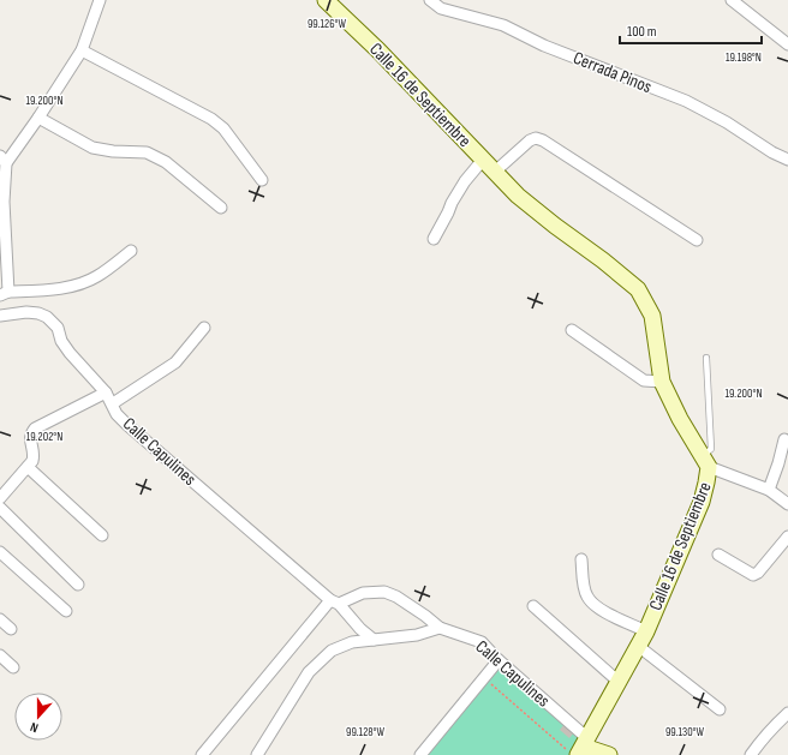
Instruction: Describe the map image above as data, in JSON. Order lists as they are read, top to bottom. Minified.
{"streets":{"main road":["Calle 16 de Septiembre"],"street":["Cerrada Pinos","Calle Capulines"]},"crossings":[["Calle 16 de Septiembre","Calle Capulines"]],"scale_bar":"100 m","north":"bottom","coordinates":["99.126°W","19.198°N","19.200°N","19.202°N","99.128°W","99.130°W"]}
